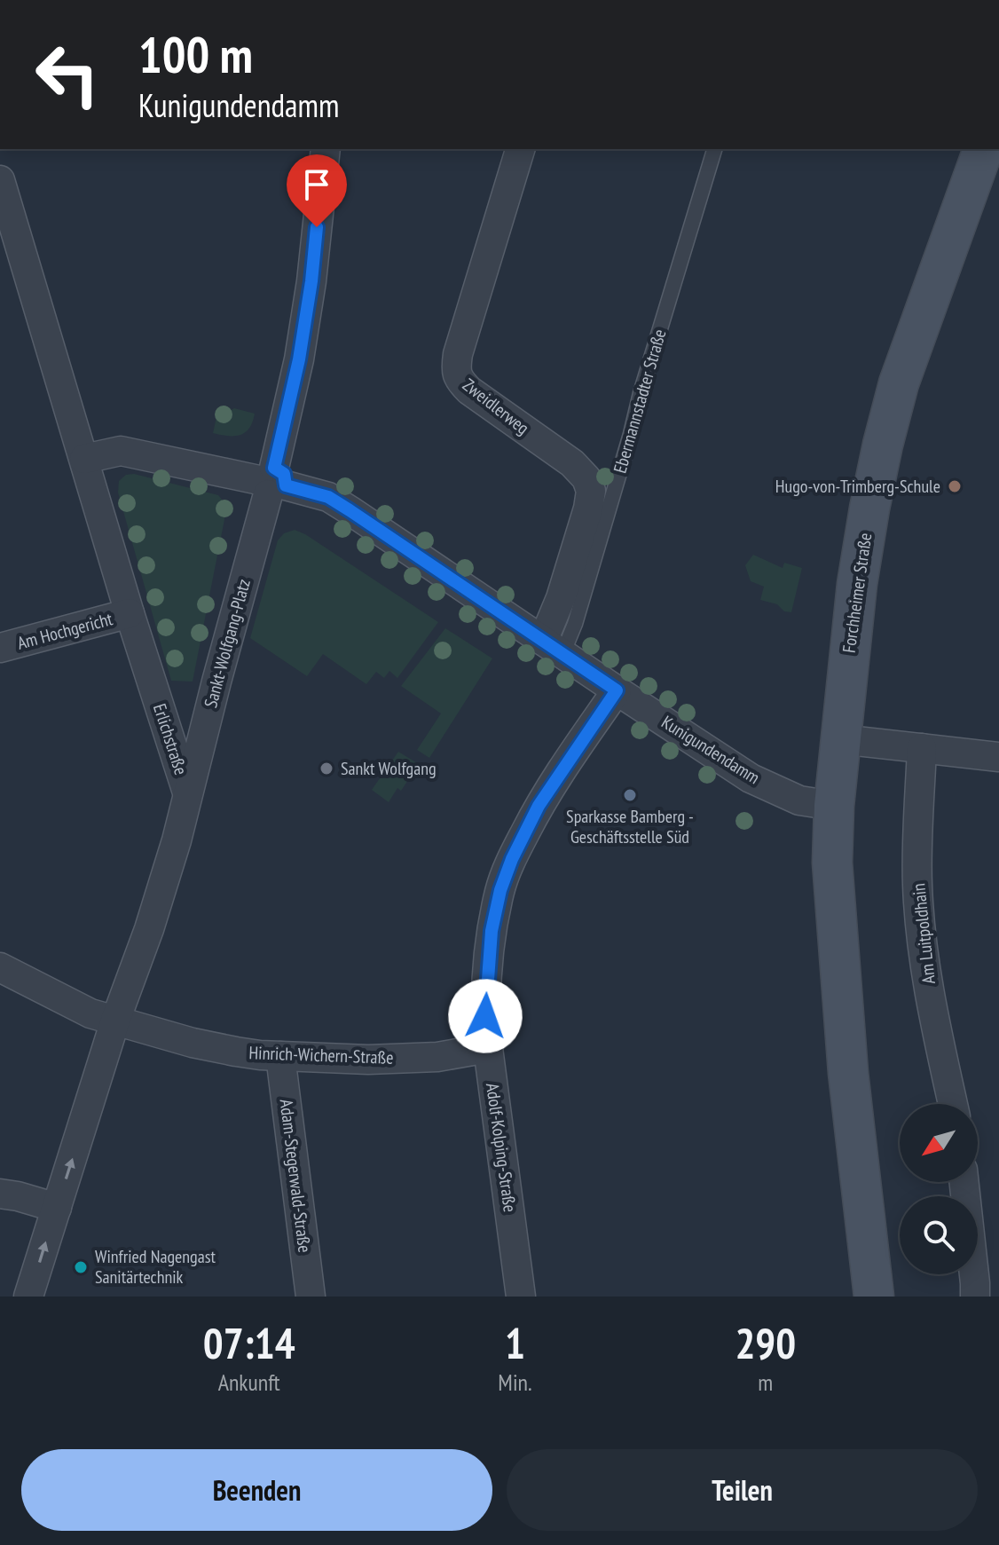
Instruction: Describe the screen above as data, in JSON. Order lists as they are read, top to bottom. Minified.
{"streets":{"street":["Zweidlerweg","Forchheimer Straße","Am Hochgericht","Sankt-Wolfgang-Platz","Erlichstraße","Kunigundendamm","Am Luitpoldhain","Hinrich-Wichern-Straße","Adolf-Kolping-Straße","Adam-Stegerwald-Straße"],"lane":["Ebermannstadter Straße"]},"crossings":[["Ebermannstadter Straße","Zweidlerweg"],["Ebermannstadter Straße","Kunigundendamm"],["Zweidlerweg","Kunigundendamm"],["Forchheimer Straße","Kunigundendamm"],["Am Hochgericht","Erlichstraße"],["Sankt-Wolfgang-Platz","Erlichstraße"],["Sankt-Wolfgang-Platz","Kunigundendamm"],["Erlichstraße","Hinrich-Wichern-Straße"],["Kunigundendamm","Adolf-Kolping-Straße"],["Hinrich-Wichern-Straße","Adolf-Kolping-Straße"],["Hinrich-Wichern-Straße","Adam-Stegerwald-Straße"]],"places":["Hugo-von-Trimberg-Schule","Sankt Wolfgang","Sparkasse Bamberg - Geschäftsstelle Süd","Winfried Nagengast Sanitärtechnik"],"north":"bottom left","page":{"turn":["100 m","Kunigundendamm"],"eta":["07:14","Ankunft","1","Min.","290","m"],"buttons":["Beenden","Teilen"]}}
